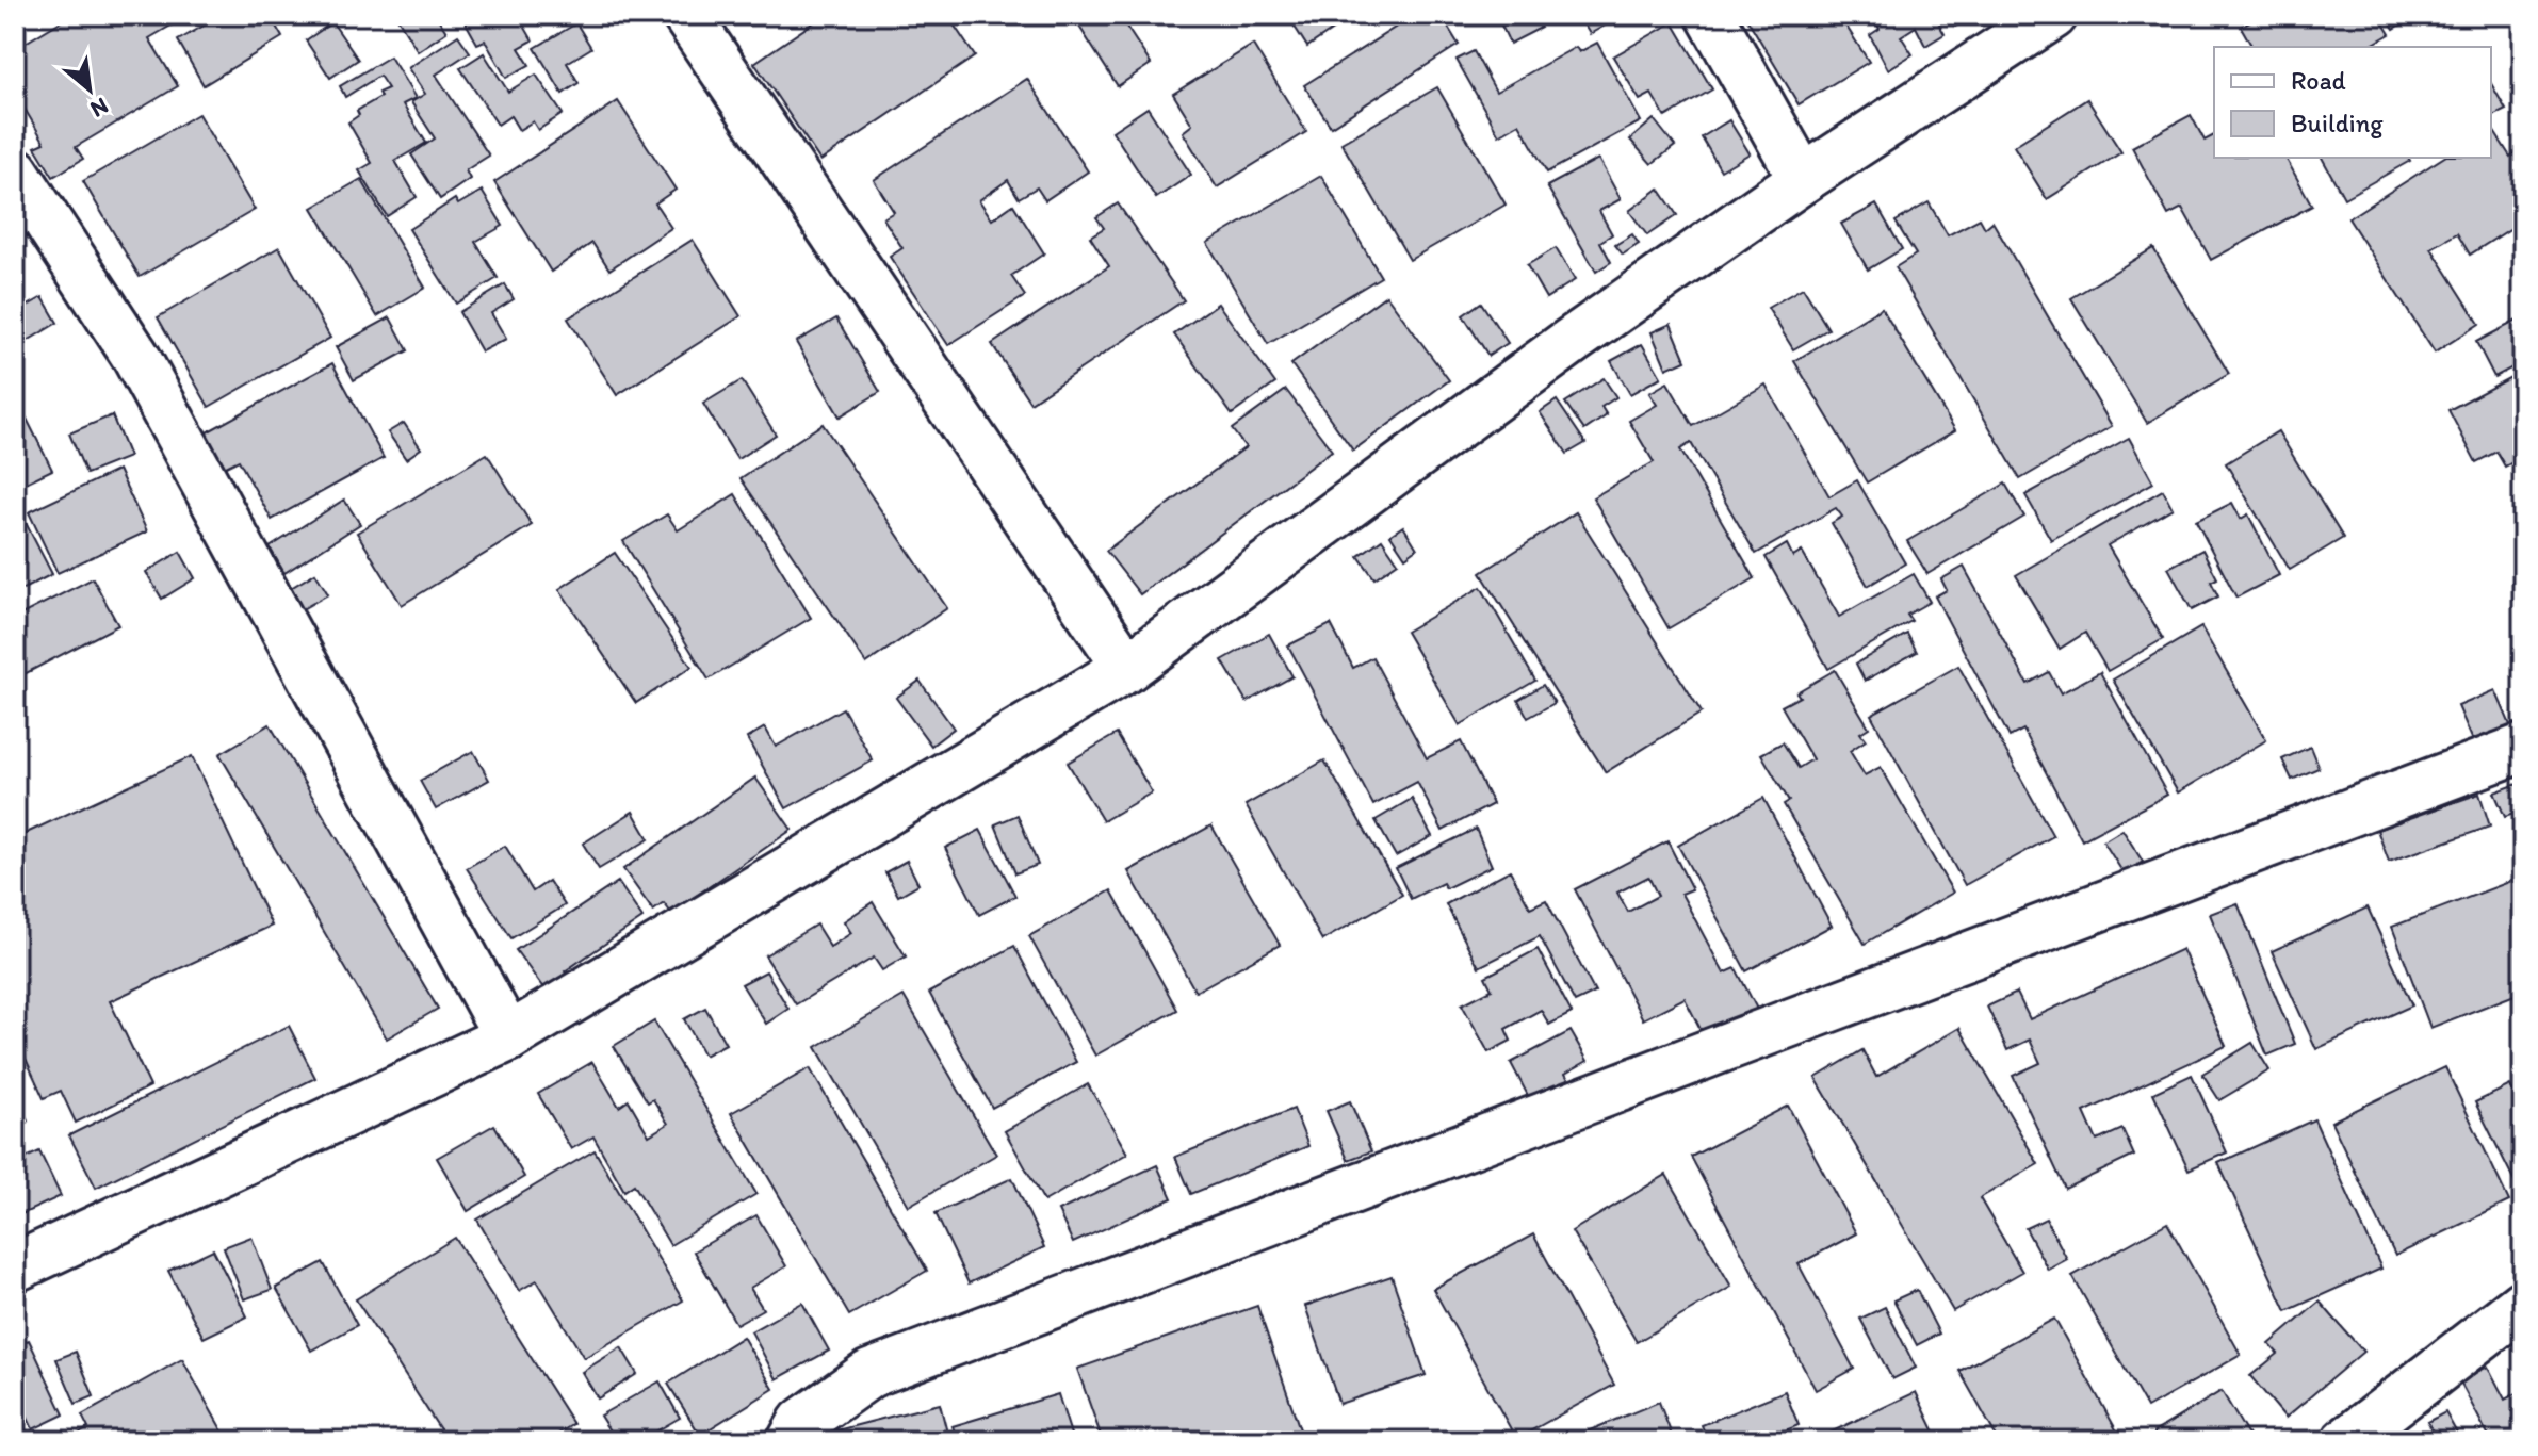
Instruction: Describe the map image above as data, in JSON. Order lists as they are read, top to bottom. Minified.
{"legend":["Road","Building"],"north":"bottom right"}
